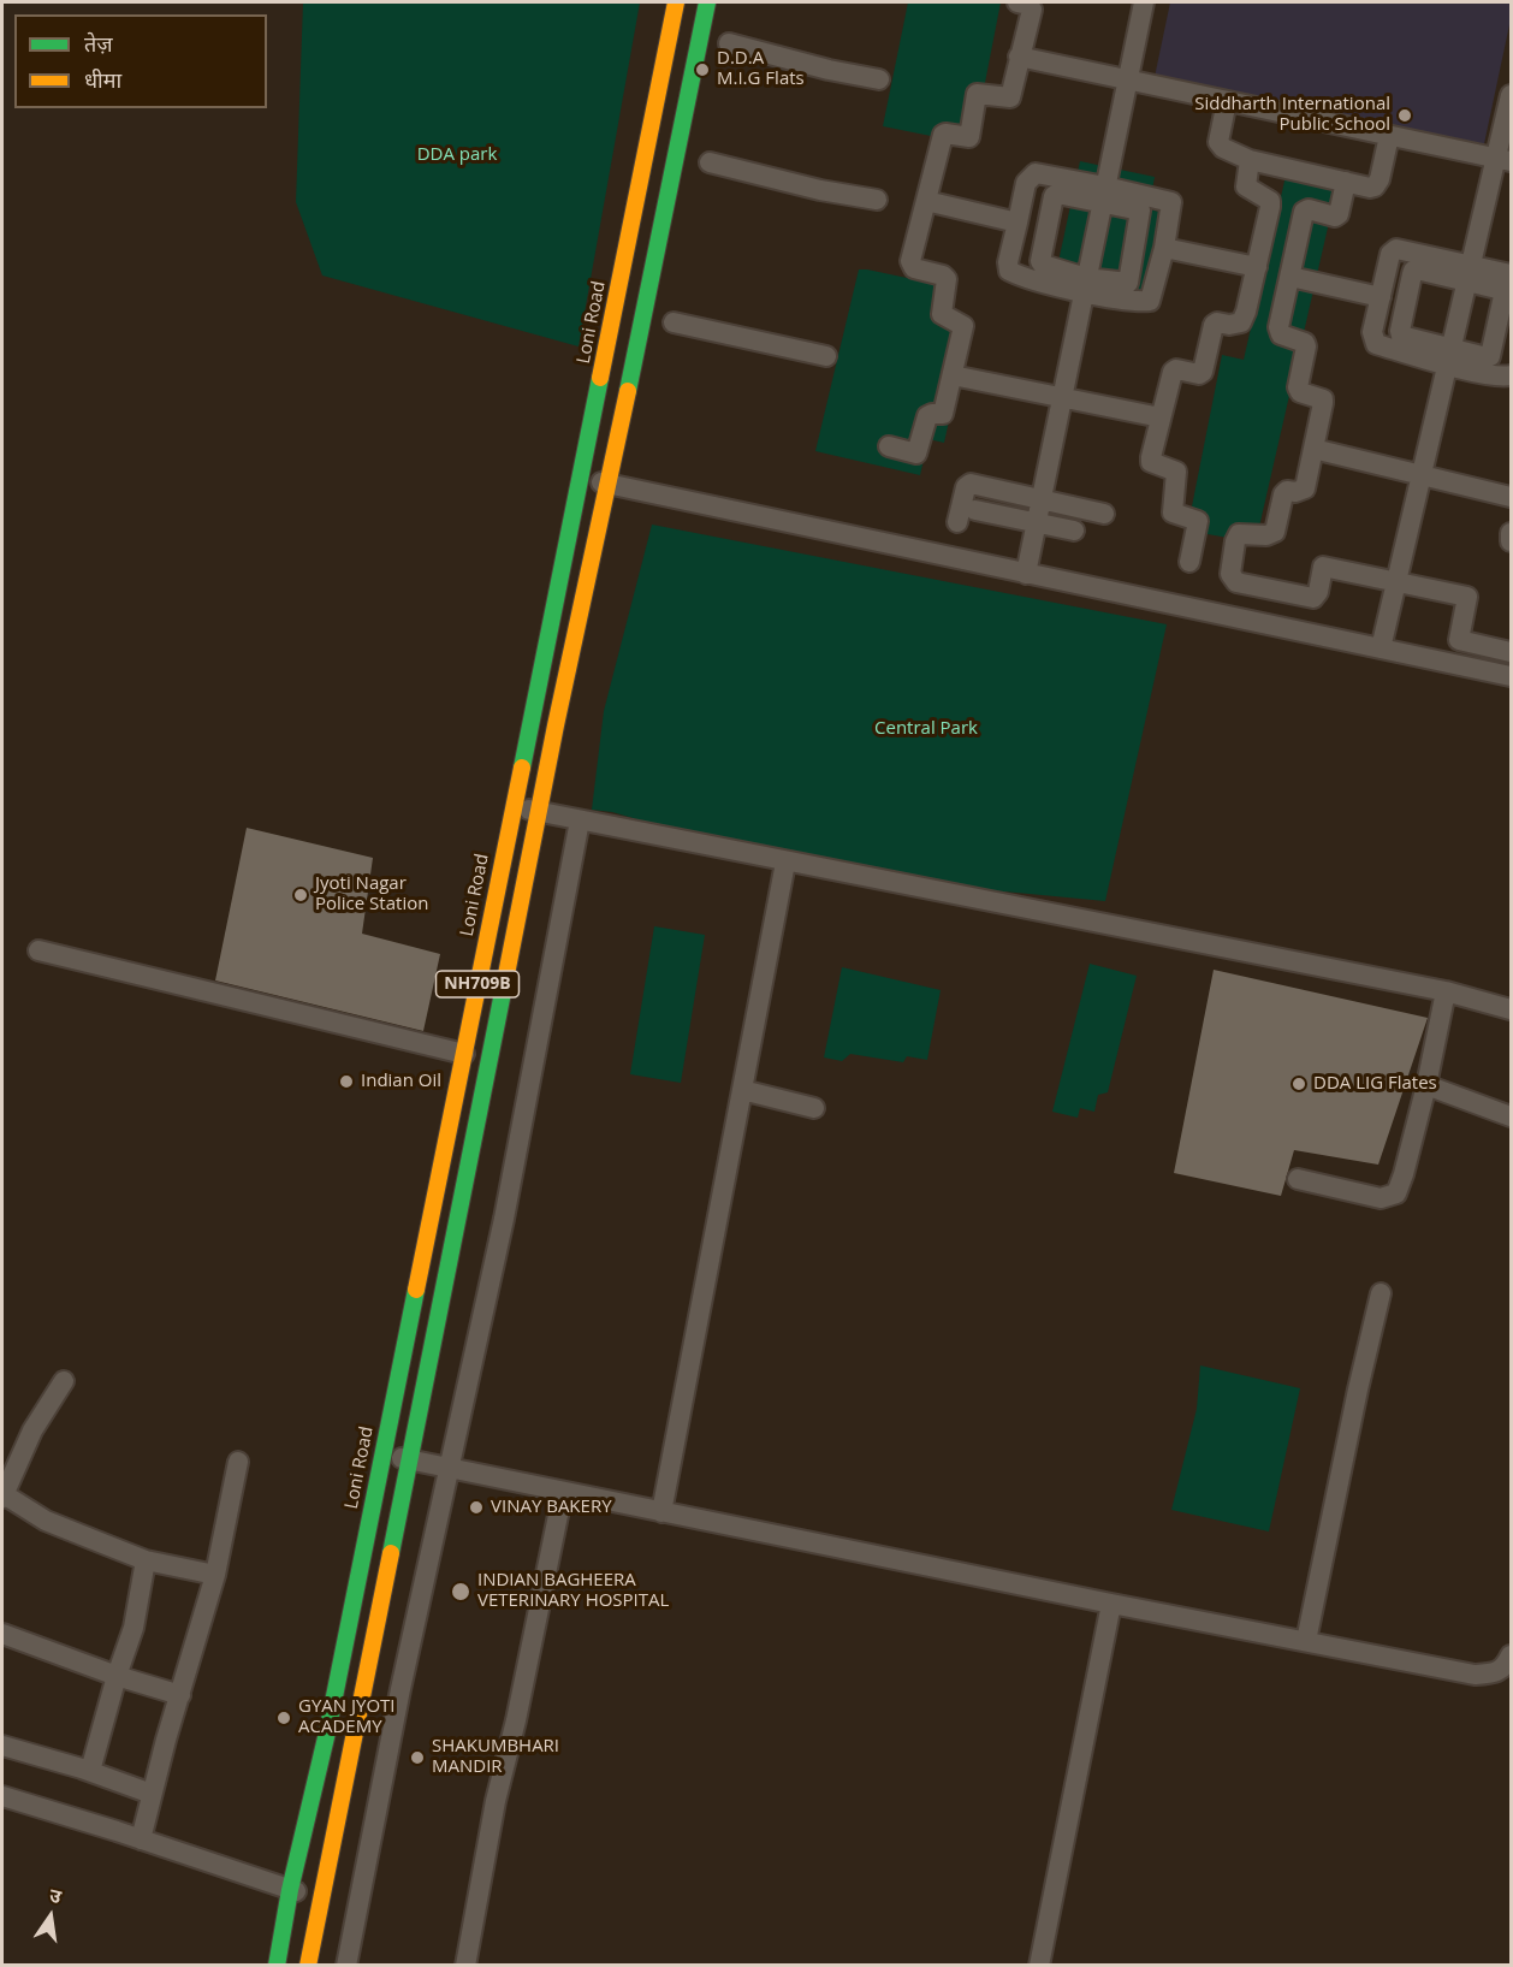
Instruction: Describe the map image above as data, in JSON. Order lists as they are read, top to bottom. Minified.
{"streets":{"highway":["Loni Road","NH709B"]},"parks":["DDA park","Central Park"],"places":["D.D.A M.I.G Flats","Siddharth International Public School","Jyoti Nagar Police Station","Indian Oil","DDA LIG Flates","VINAY BAKERY","INDIAN BAGHEERA VETERINARY HOSPITAL","GYAN JYOTI ACADEMY","SHAKUMBHARI MANDIR"],"legend":["तेज़","धीमा"],"north":"top"}
